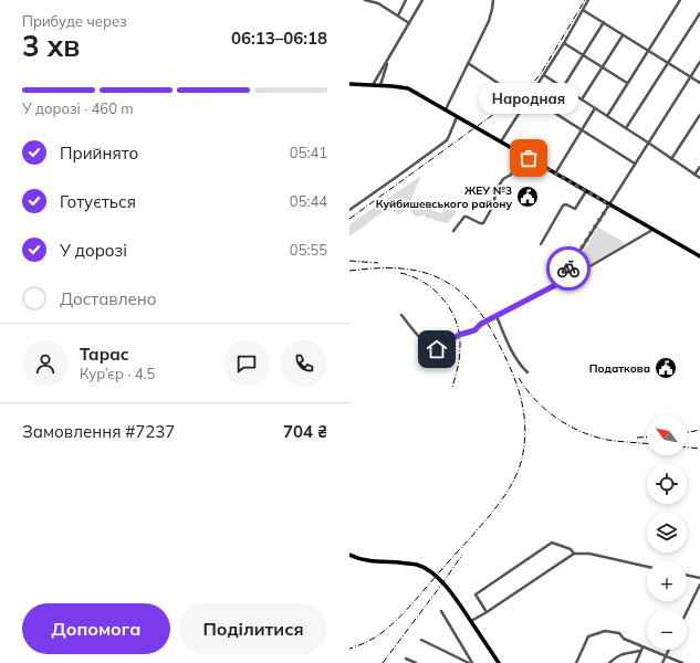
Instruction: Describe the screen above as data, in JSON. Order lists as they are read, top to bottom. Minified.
{"places":{"other":["Народная"],"public building":["ЖЕУ №3 Куйбишевського району","Податкова"]},"north":"top left","page":{"heading":["3 хв","Прибуде через","06:13–06:18"],"panel":["Тарас","Кур’єр · 4.5","Замовлення #7237","704 ₴"],"bar":"У дорозі · 460 m","bubble":"Народная","list":[["Прийнято","05:41"],["Готується","05:44"],["У дорозі","05:55"],"Доставлено"],"map_buttons":["+","−"],"buttons":["Допомога","Поділитися"]}}
